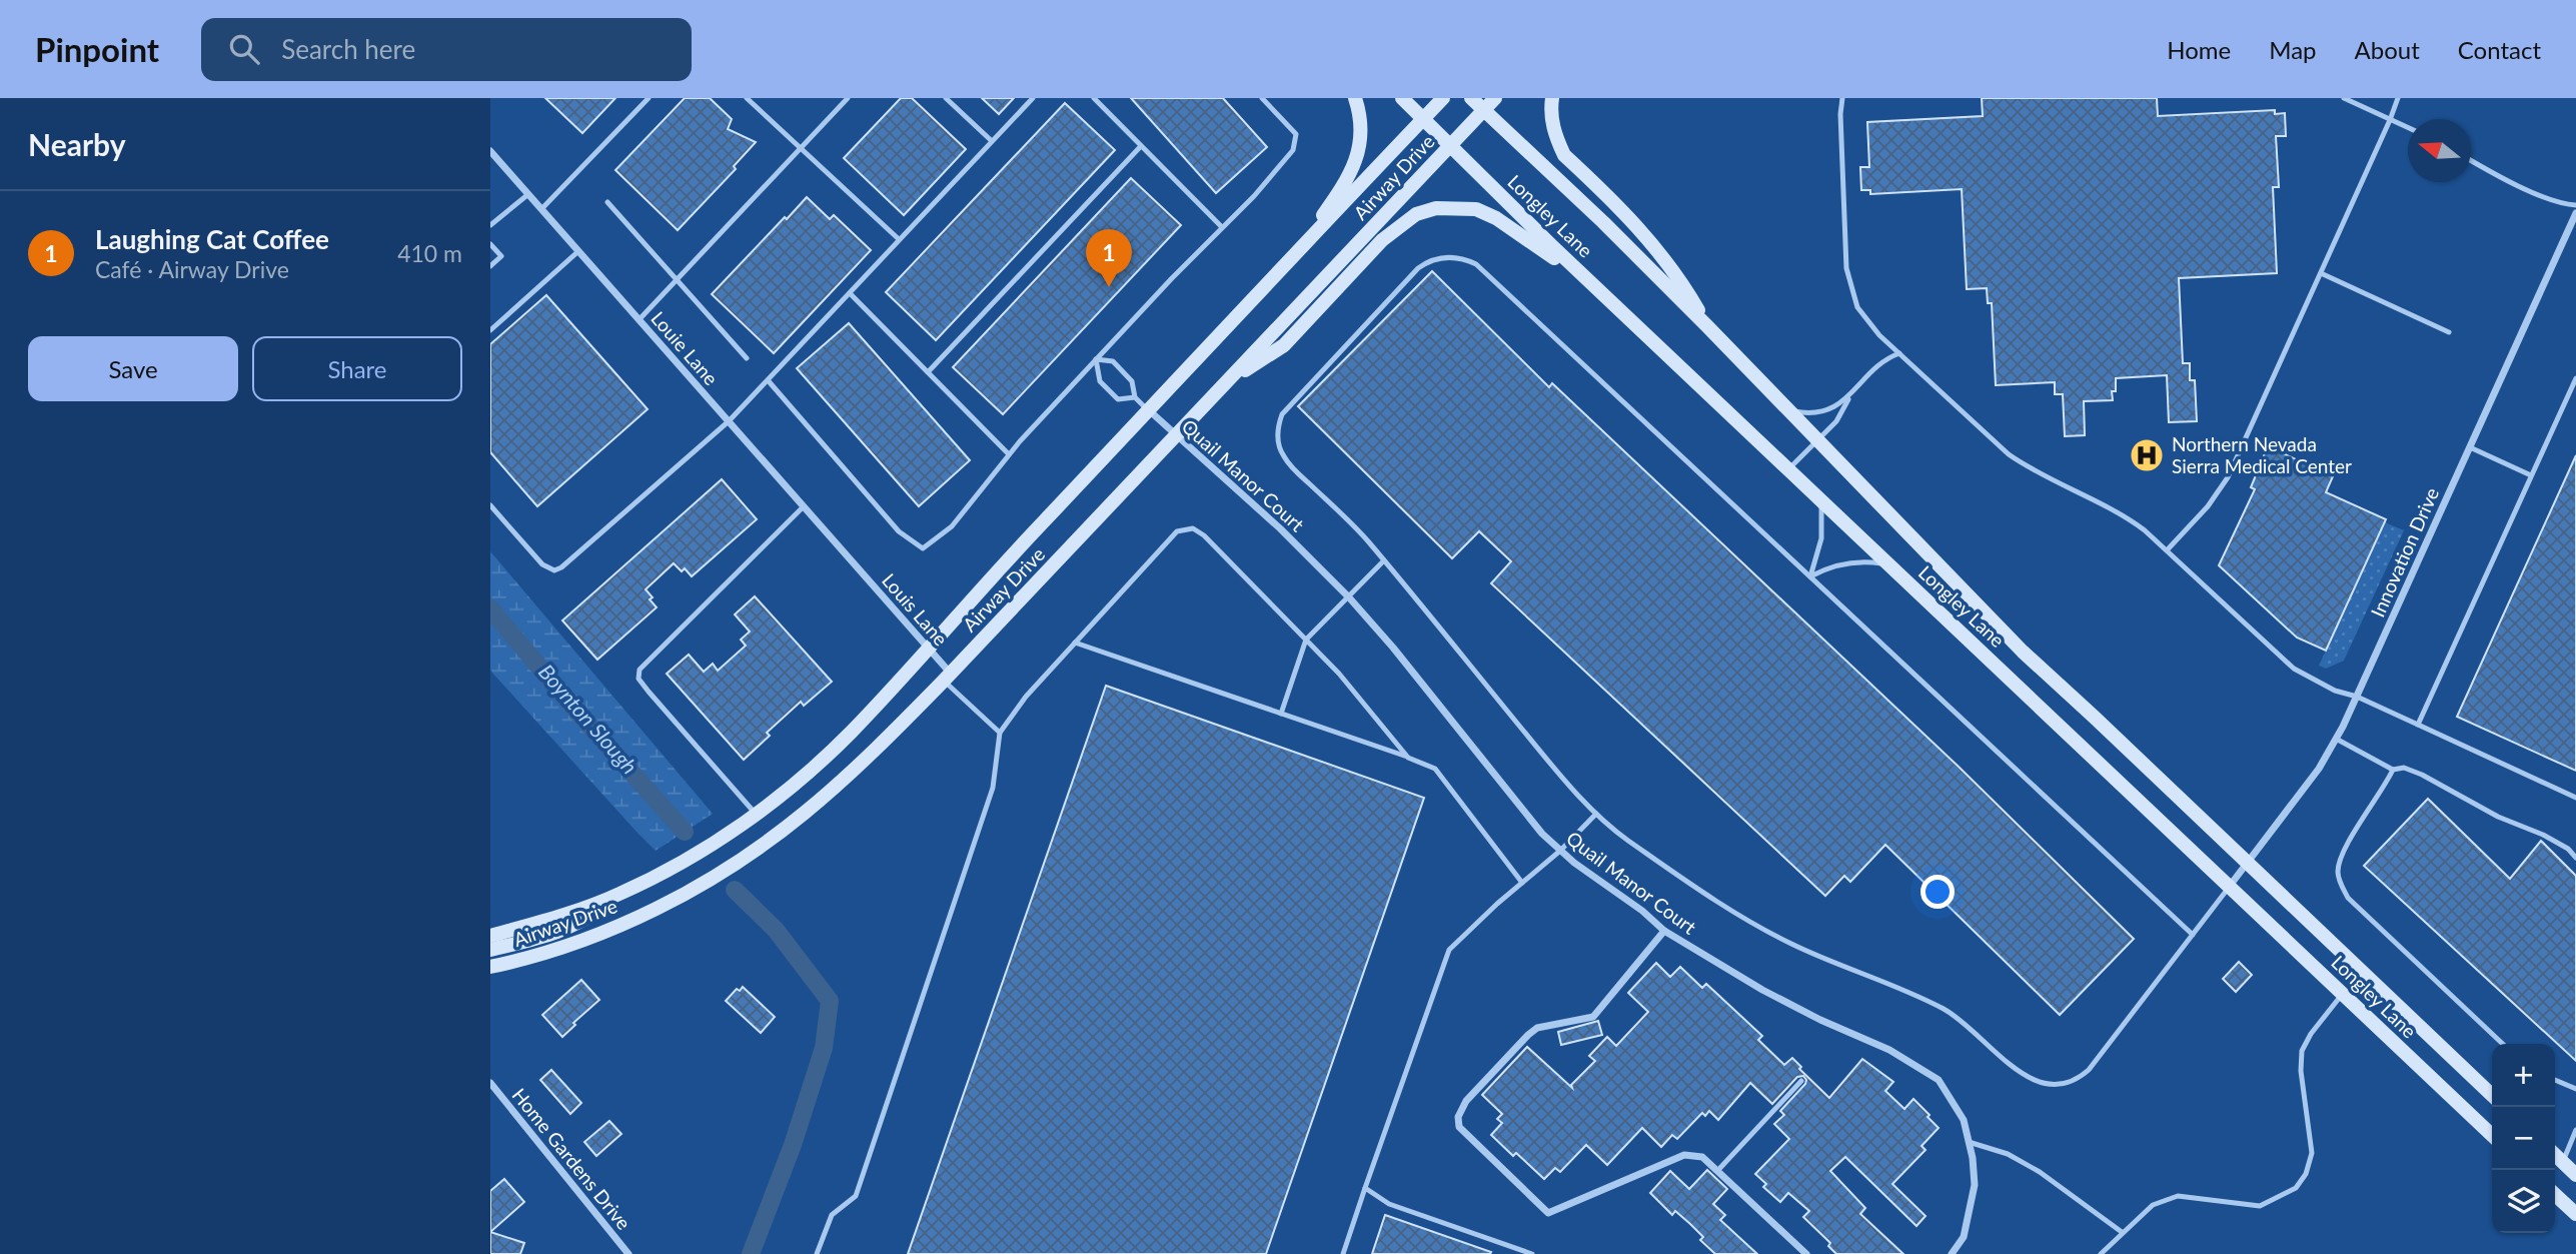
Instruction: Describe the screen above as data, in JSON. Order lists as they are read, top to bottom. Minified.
{"streets":{"main road":["Airway Drive","Longley Lane"],"street":["Louie Lane","Quail Manor Court","Innovation Drive","Louis Lane","Home Gardens Drive"]},"crossings":[["Airway Drive","Longley Lane"],["Airway Drive","Quail Manor Court"],["Airway Drive","Louis Lane"],["Longley Lane","Innovation Drive"],["Louie Lane","Louis Lane"]],"water":["Boynton Slough"],"places":{"hospital":["Northern Nevada Sierra Medical Center"]},"north":"left","page":{"header":"Pinpoint","search":"Search here","nav":["Home","Map","About","Contact"],"heading":"Nearby","list":[{"mark":"1","name":"Laughing Cat Coffee","note":"Café · Airway Drive","value":"410 m"}],"pins":"1","buttons":["Save","Share"],"map_buttons":["+","−"]}}
